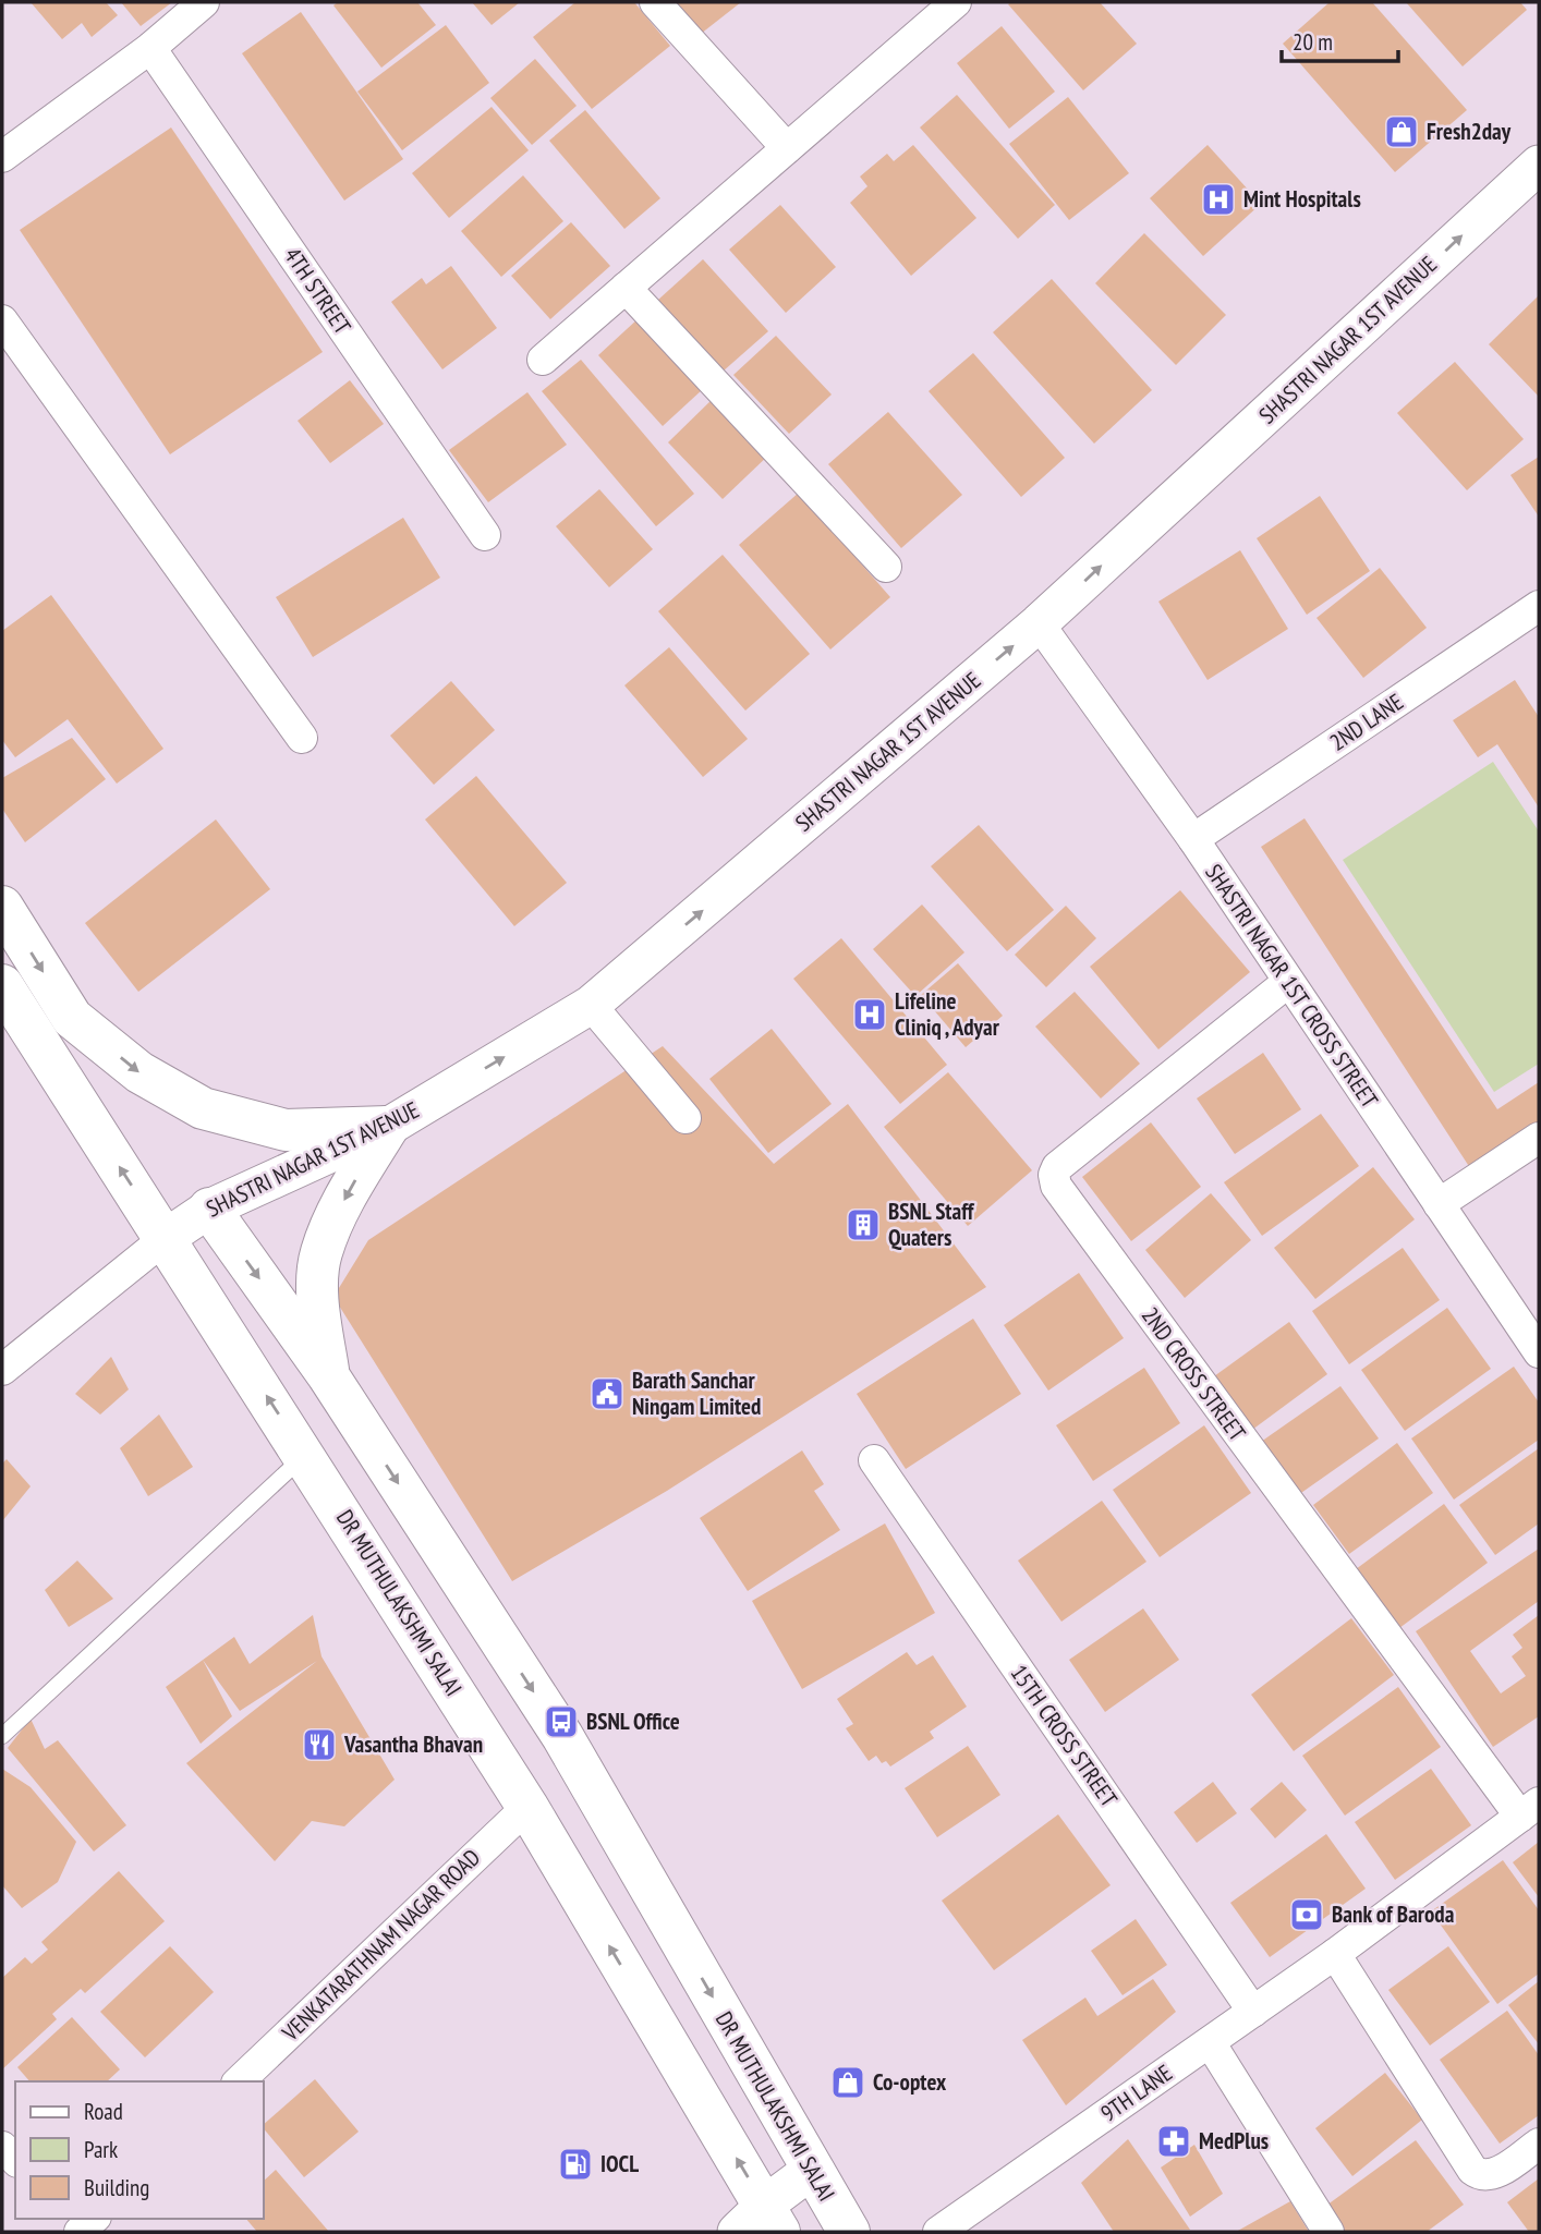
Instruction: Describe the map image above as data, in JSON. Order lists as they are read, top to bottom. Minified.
{"streets":{"main road":["DR MUTHULAKSHMI SALAI"],"street":["4TH STREET","SHASTRI NAGAR 1ST AVENUE","2ND LANE","SHASTRI NAGAR 1ST CROSS STREET","2ND CROSS STREET","15TH CROSS STREET","VENKATARATHNAM NAGAR ROAD","9TH LANE"]},"crossings":[["SHASTRI NAGAR 1ST AVENUE","SHASTRI NAGAR 1ST CROSS STREET"],["SHASTRI NAGAR 1ST AVENUE","DR MUTHULAKSHMI SALAI"],["2ND LANE","SHASTRI NAGAR 1ST CROSS STREET"],["SHASTRI NAGAR 1ST CROSS STREET","2ND CROSS STREET"],["2ND CROSS STREET","9TH LANE"],["DR MUTHULAKSHMI SALAI","VENKATARATHNAM NAGAR ROAD"],["15TH CROSS STREET","9TH LANE"]],"one_way":["SHASTRI NAGAR 1ST AVENUE"],"places":{"shop":["Fresh2day","Co-optex"],"hospital":["Mint Hospitals","Lifeline Cliniq , Adyar"],"building":["BSNL Staff Quaters"],"public building":["Barath Sanchar Ningam Limited"],"bus stop":["BSNL Office"],"restaurant":["Vasantha Bhavan"],"bank":["Bank of Baroda"],"pharmacy":["MedPlus"],"fuel station":["IOCL"]},"legend":["Road","Park","Building"],"scale_bar":"20 m"}
